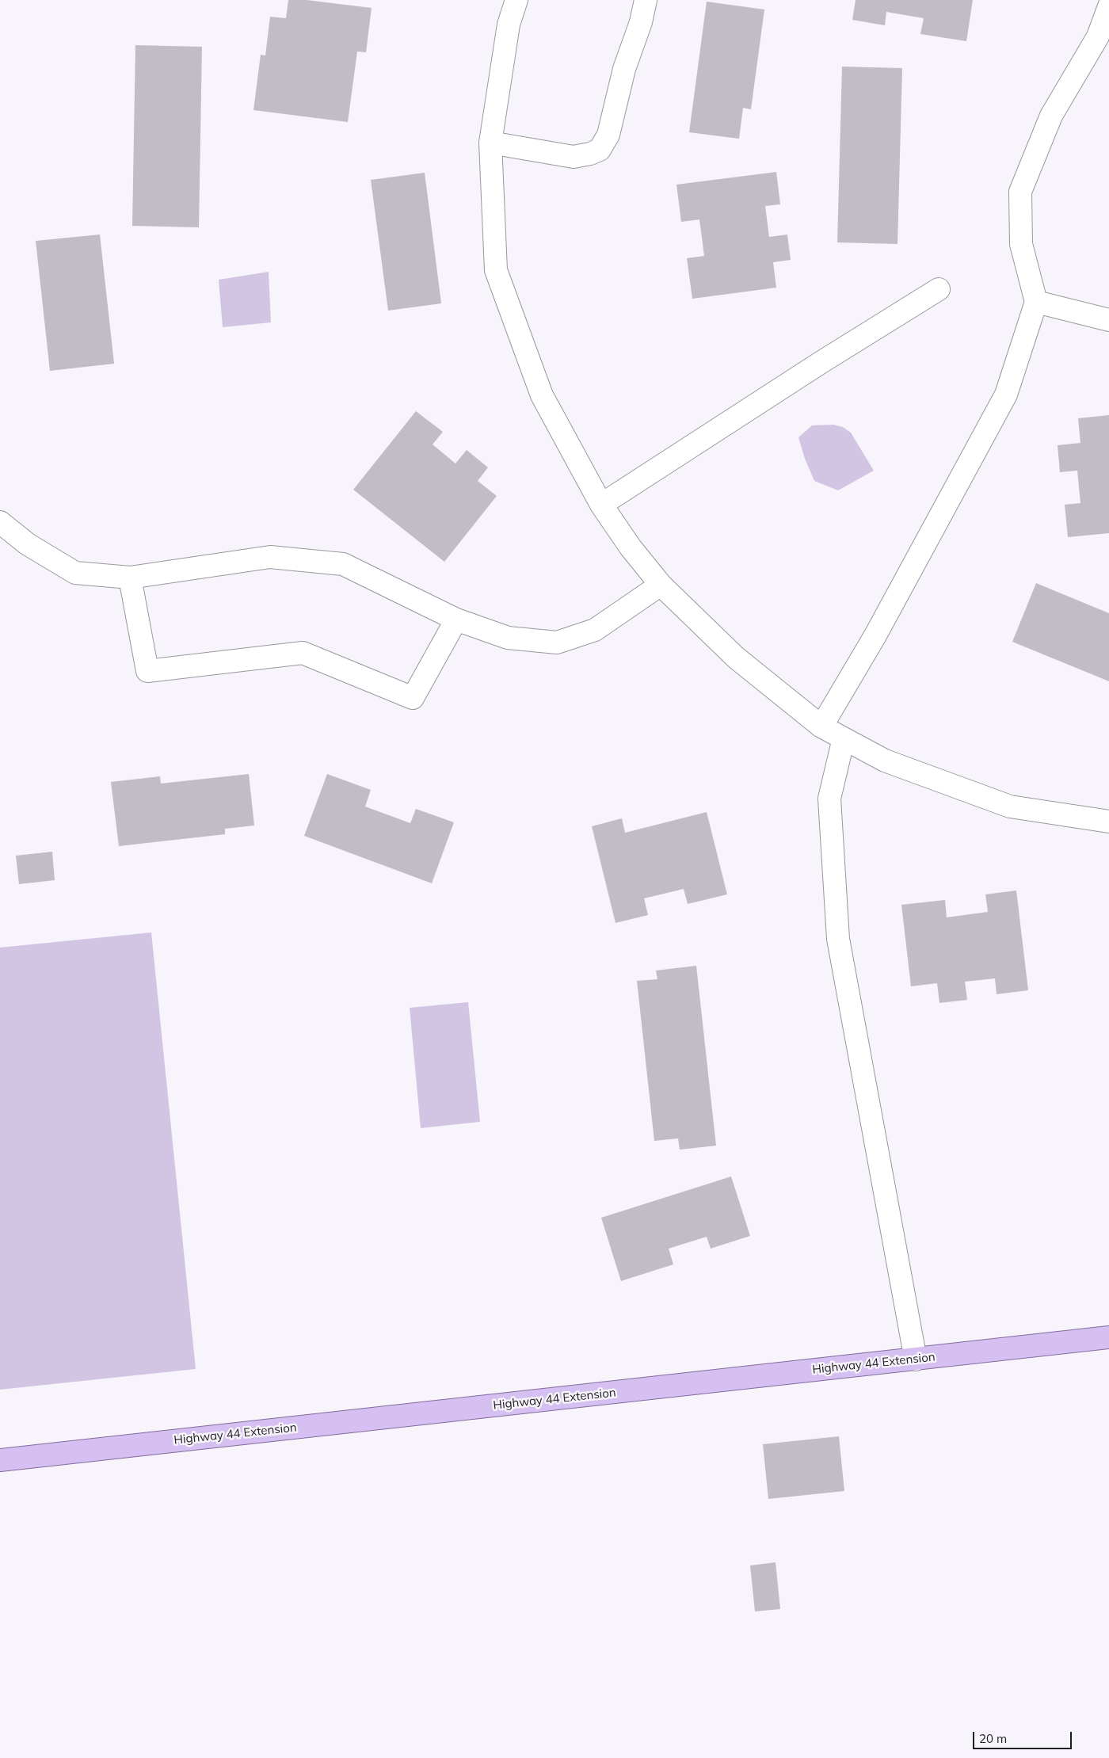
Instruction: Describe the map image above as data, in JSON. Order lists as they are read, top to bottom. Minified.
{"streets":{"main road":["Highway 44 Extension"]},"scale_bar":"20 m"}
